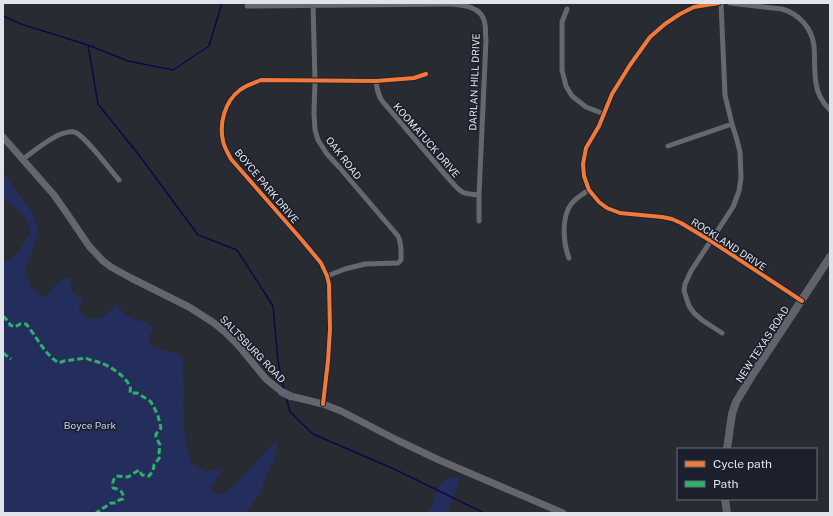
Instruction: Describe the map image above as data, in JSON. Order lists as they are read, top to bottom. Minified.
{"streets":{"main road":["NEW TEXAS ROAD","SALTSBURG ROAD"],"street":["DARLAN HILL DRIVE","KOOMATUCK DRIVE","OAK ROAD","BOYCE PARK DRIVE","ROCKLAND DRIVE"]},"crossings":[["DARLAN HILL DRIVE","KOOMATUCK DRIVE"],["DARLAN HILL DRIVE","OAK ROAD"],["KOOMATUCK DRIVE","BOYCE PARK DRIVE"],["OAK ROAD","BOYCE PARK DRIVE"],["BOYCE PARK DRIVE","SALTSBURG ROAD"],["ROCKLAND DRIVE","NEW TEXAS ROAD"]],"parks":["Boyce Park"],"legend":["Cycle path","Path"]}
